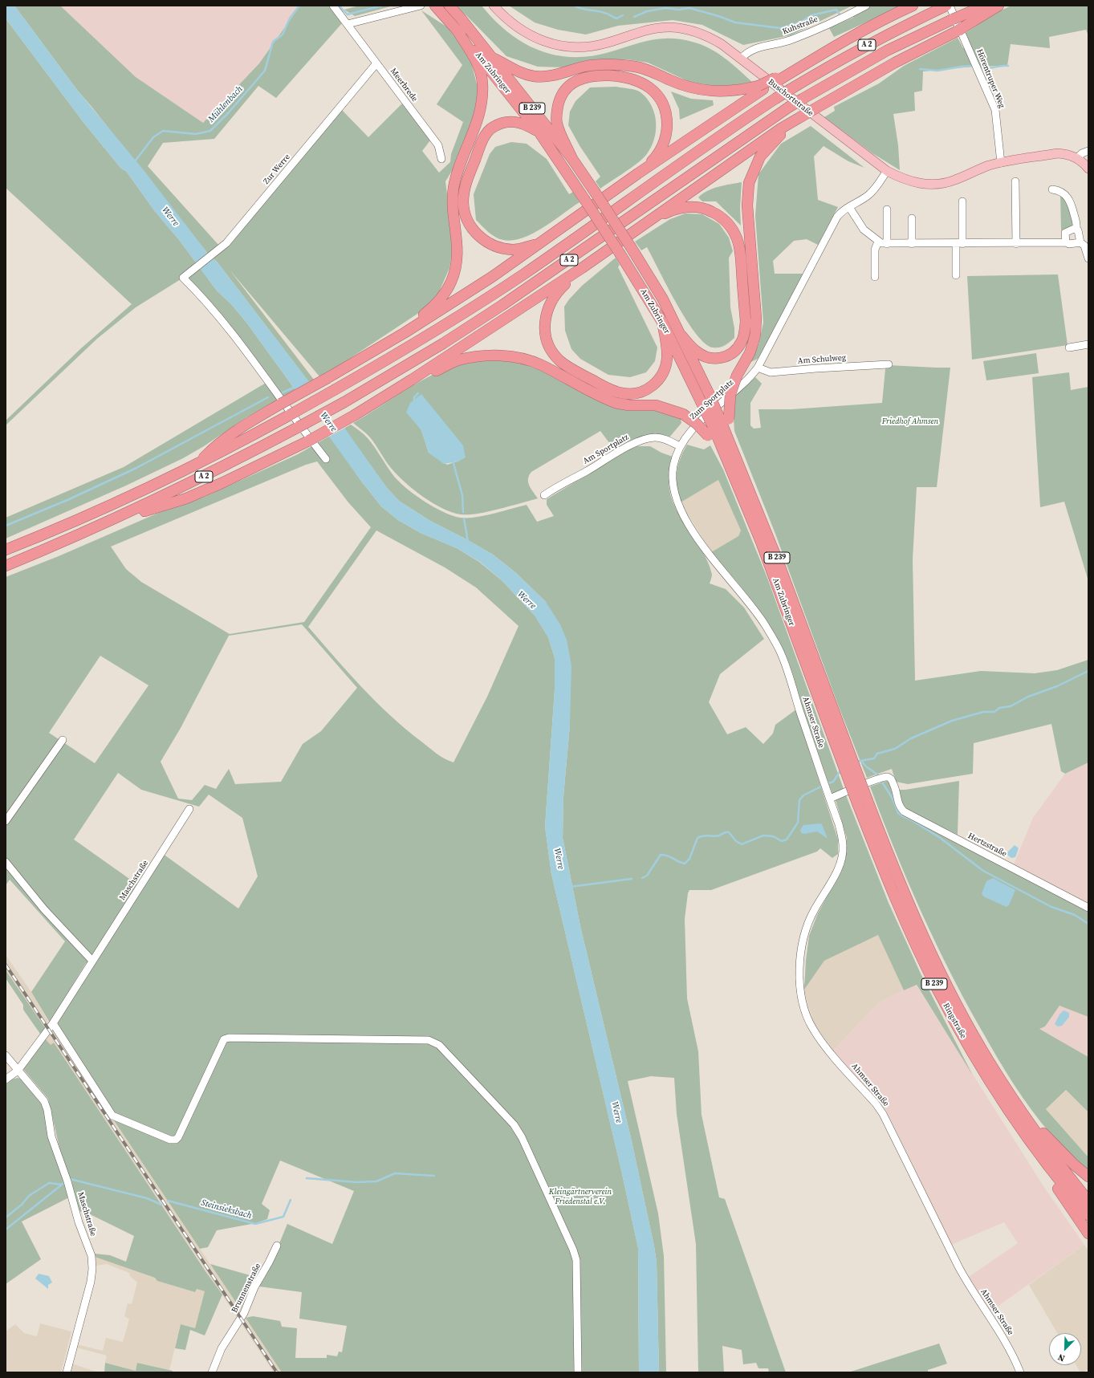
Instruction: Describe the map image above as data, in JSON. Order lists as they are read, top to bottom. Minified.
{"streets":{"highway":["A 2","Am Zubringer","B 239","Ringstraße"],"main road":["Buschortstraße"],"street":["Kuhstraße","Hörentruper Weg","Meerbrede","Zur Werre","Am Schulweg","Zum Sportplatz","Am Sportplatz","Ahmser Straße","Hertzstraße","Maschstraße","Brunnenstraße"]},"crossings":[["Kuhstraße","Buschortstraße"],["Am Zubringer","B 239"],["Hörentruper Weg","Buschortstraße"],["Meerbrede","Zur Werre"],["Buschortstraße","Zum Sportplatz"],["B 239","Ringstraße"],["Am Schulweg","Zum Sportplatz"],["Zum Sportplatz","Am Sportplatz"],["Zum Sportplatz","Ahmser Straße"],["Ahmser Straße","Hertzstraße"]],"water":["Mühlenbach","Werre","Steinsieksbach"],"parks":["Friedhof Ahmsen","Kleingärtnerverein Friedenstal e.V."],"north":"bottom left"}
